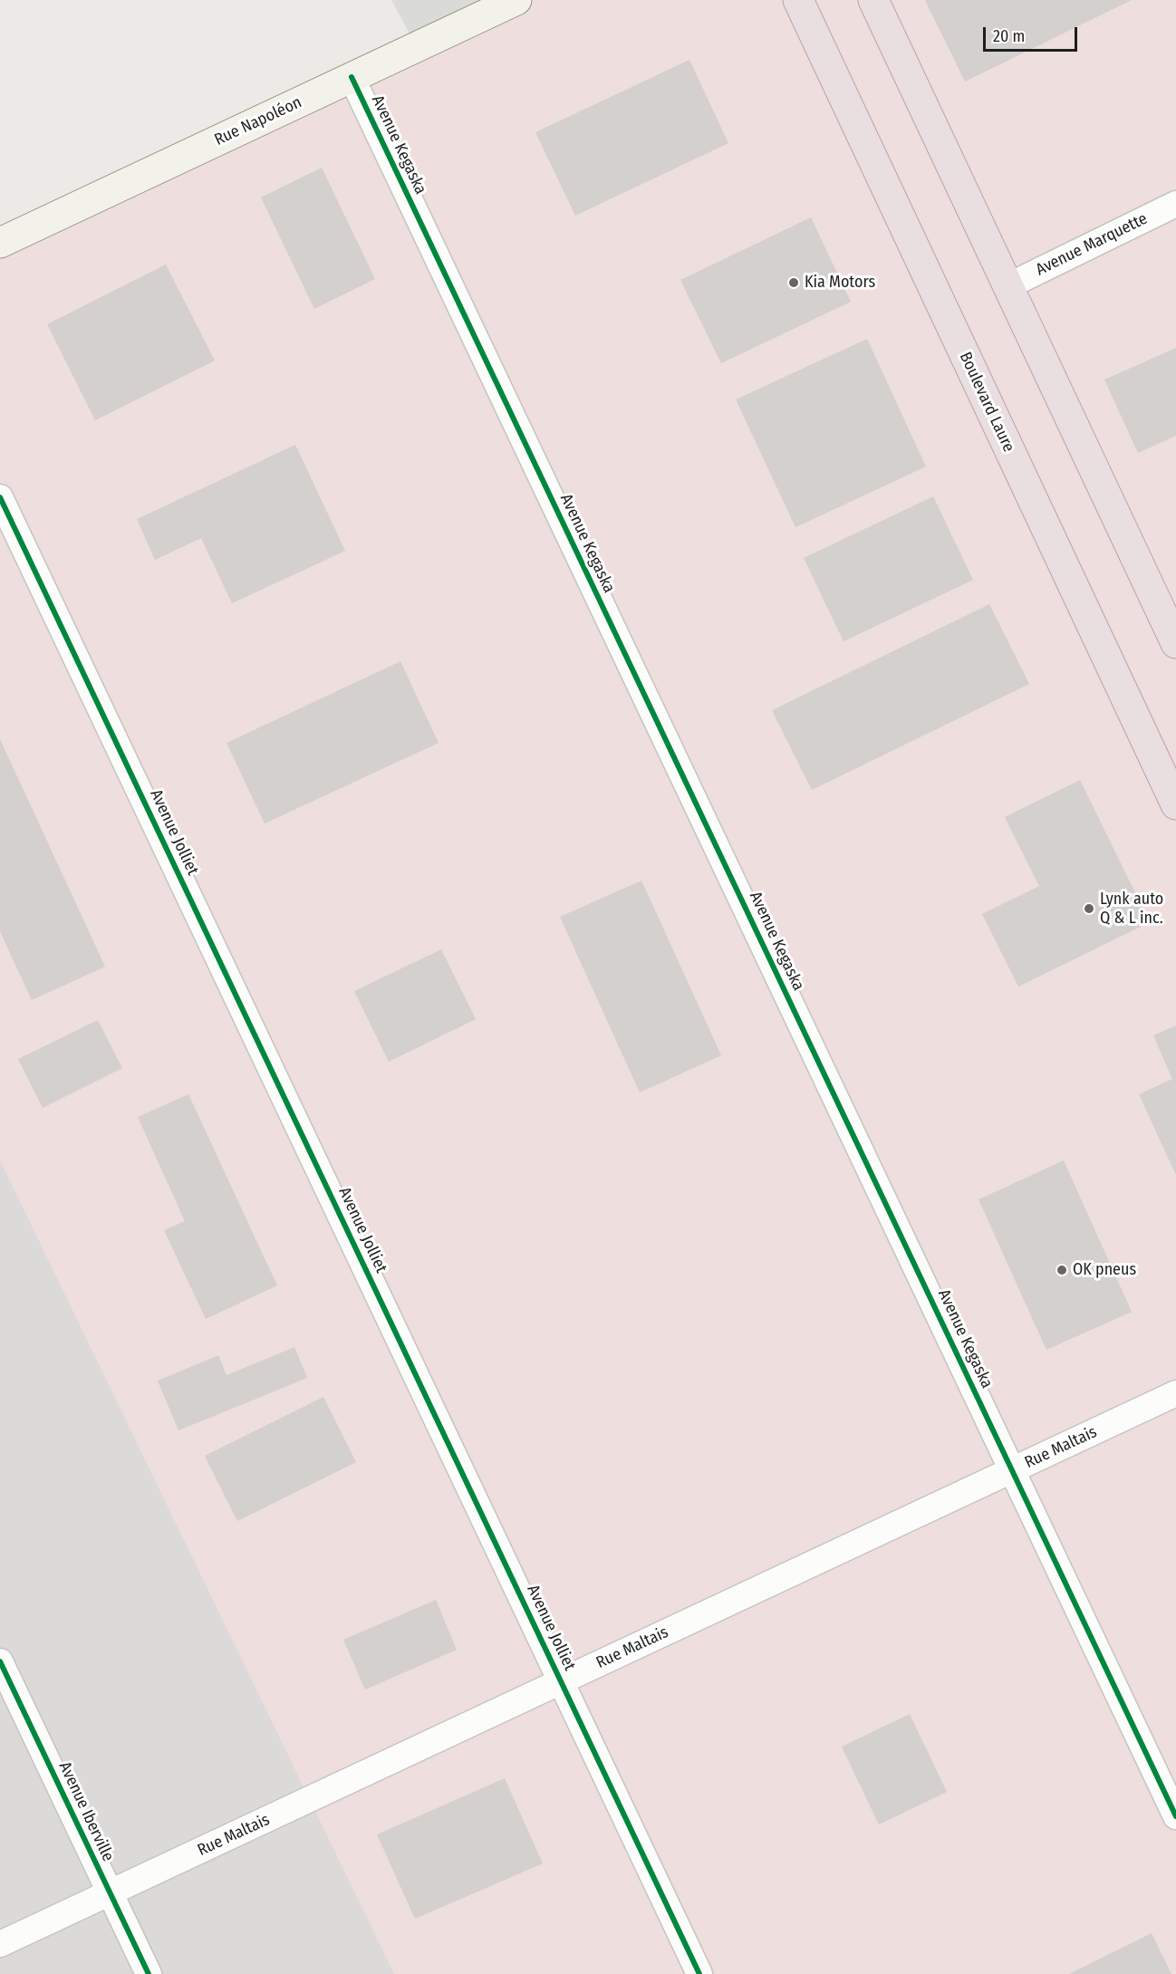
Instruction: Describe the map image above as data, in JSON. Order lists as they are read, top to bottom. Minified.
{"streets":{"highway":["Boulevard Laure"],"street":["Rue Napoléon","Avenue Kegaska","Avenue Marquette","Avenue Jolliet","Rue Maltais","Avenue Iberville"]},"crossings":[["Rue Napoléon","Avenue Kegaska"],["Avenue Kegaska","Rue Maltais"],["Avenue Jolliet","Rue Maltais"],["Rue Maltais","Avenue Iberville"]],"places":["Kia Motors","Lynk auto Q & L inc.","OK pneus"],"scale_bar":"20 m"}
